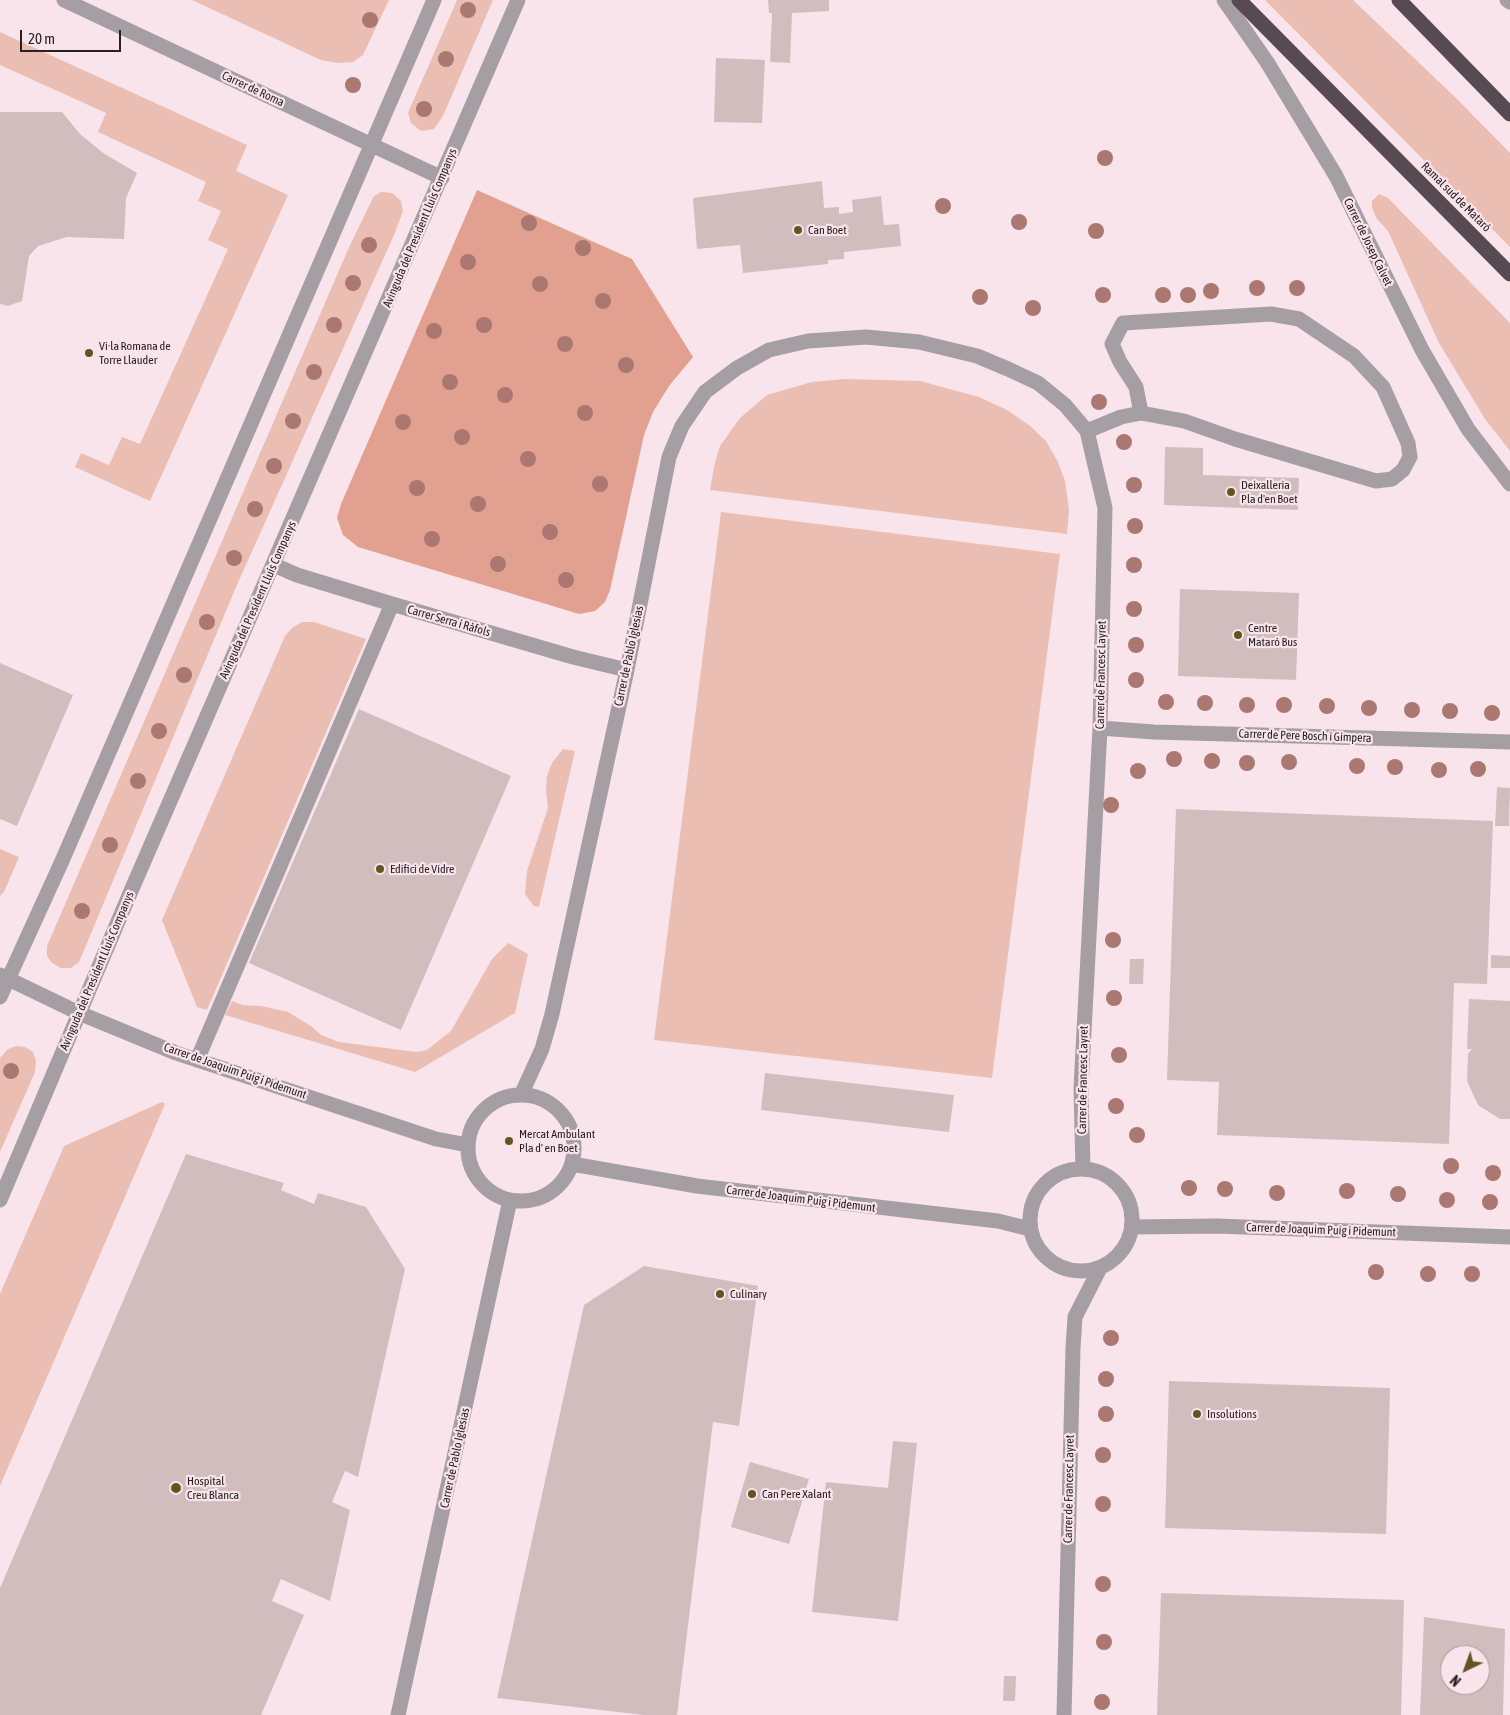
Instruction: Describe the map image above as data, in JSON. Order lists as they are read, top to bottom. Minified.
{"streets":{"highway":["Ramal sud de Mataró"],"street":["Carrer de Roma","Avinguda del President Lluís Companys","Carrer de Josep Calvet","Carrer Serra i Ràfols","Carrer de Pablo Iglesias","Carrer de Francesc Layret","Carrer de Pere Bosch i Gimpera","Carrer de Joaquim Puig i Pidemunt"]},"crossings":[["Carrer de Roma","Avinguda del President Lluís Companys"],["Avinguda del President Lluís Companys","Carrer Serra i Ràfols"],["Avinguda del President Lluís Companys","Carrer de Joaquim Puig i Pidemunt"],["Carrer Serra i Ràfols","Carrer de Pablo Iglesias"],["Carrer de Pablo Iglesias","Carrer de Francesc Layret"],["Carrer de Pablo Iglesias","Carrer de Joaquim Puig i Pidemunt"],["Carrer de Francesc Layret","Carrer de Pere Bosch i Gimpera"],["Carrer de Francesc Layret","Carrer de Joaquim Puig i Pidemunt"]],"places":["Can Boet","Vi·la Romana de Torre Llauder","Deixalleria Pla d'en Boet","Centre Mataró Bus","Edifici de Vidre","Mercat Ambulant Pla d' en Boet","Culinary","Insolutions","Hospital Creu Blanca","Can Pere Xalant"],"scale_bar":"20 m","north":"bottom left"}
